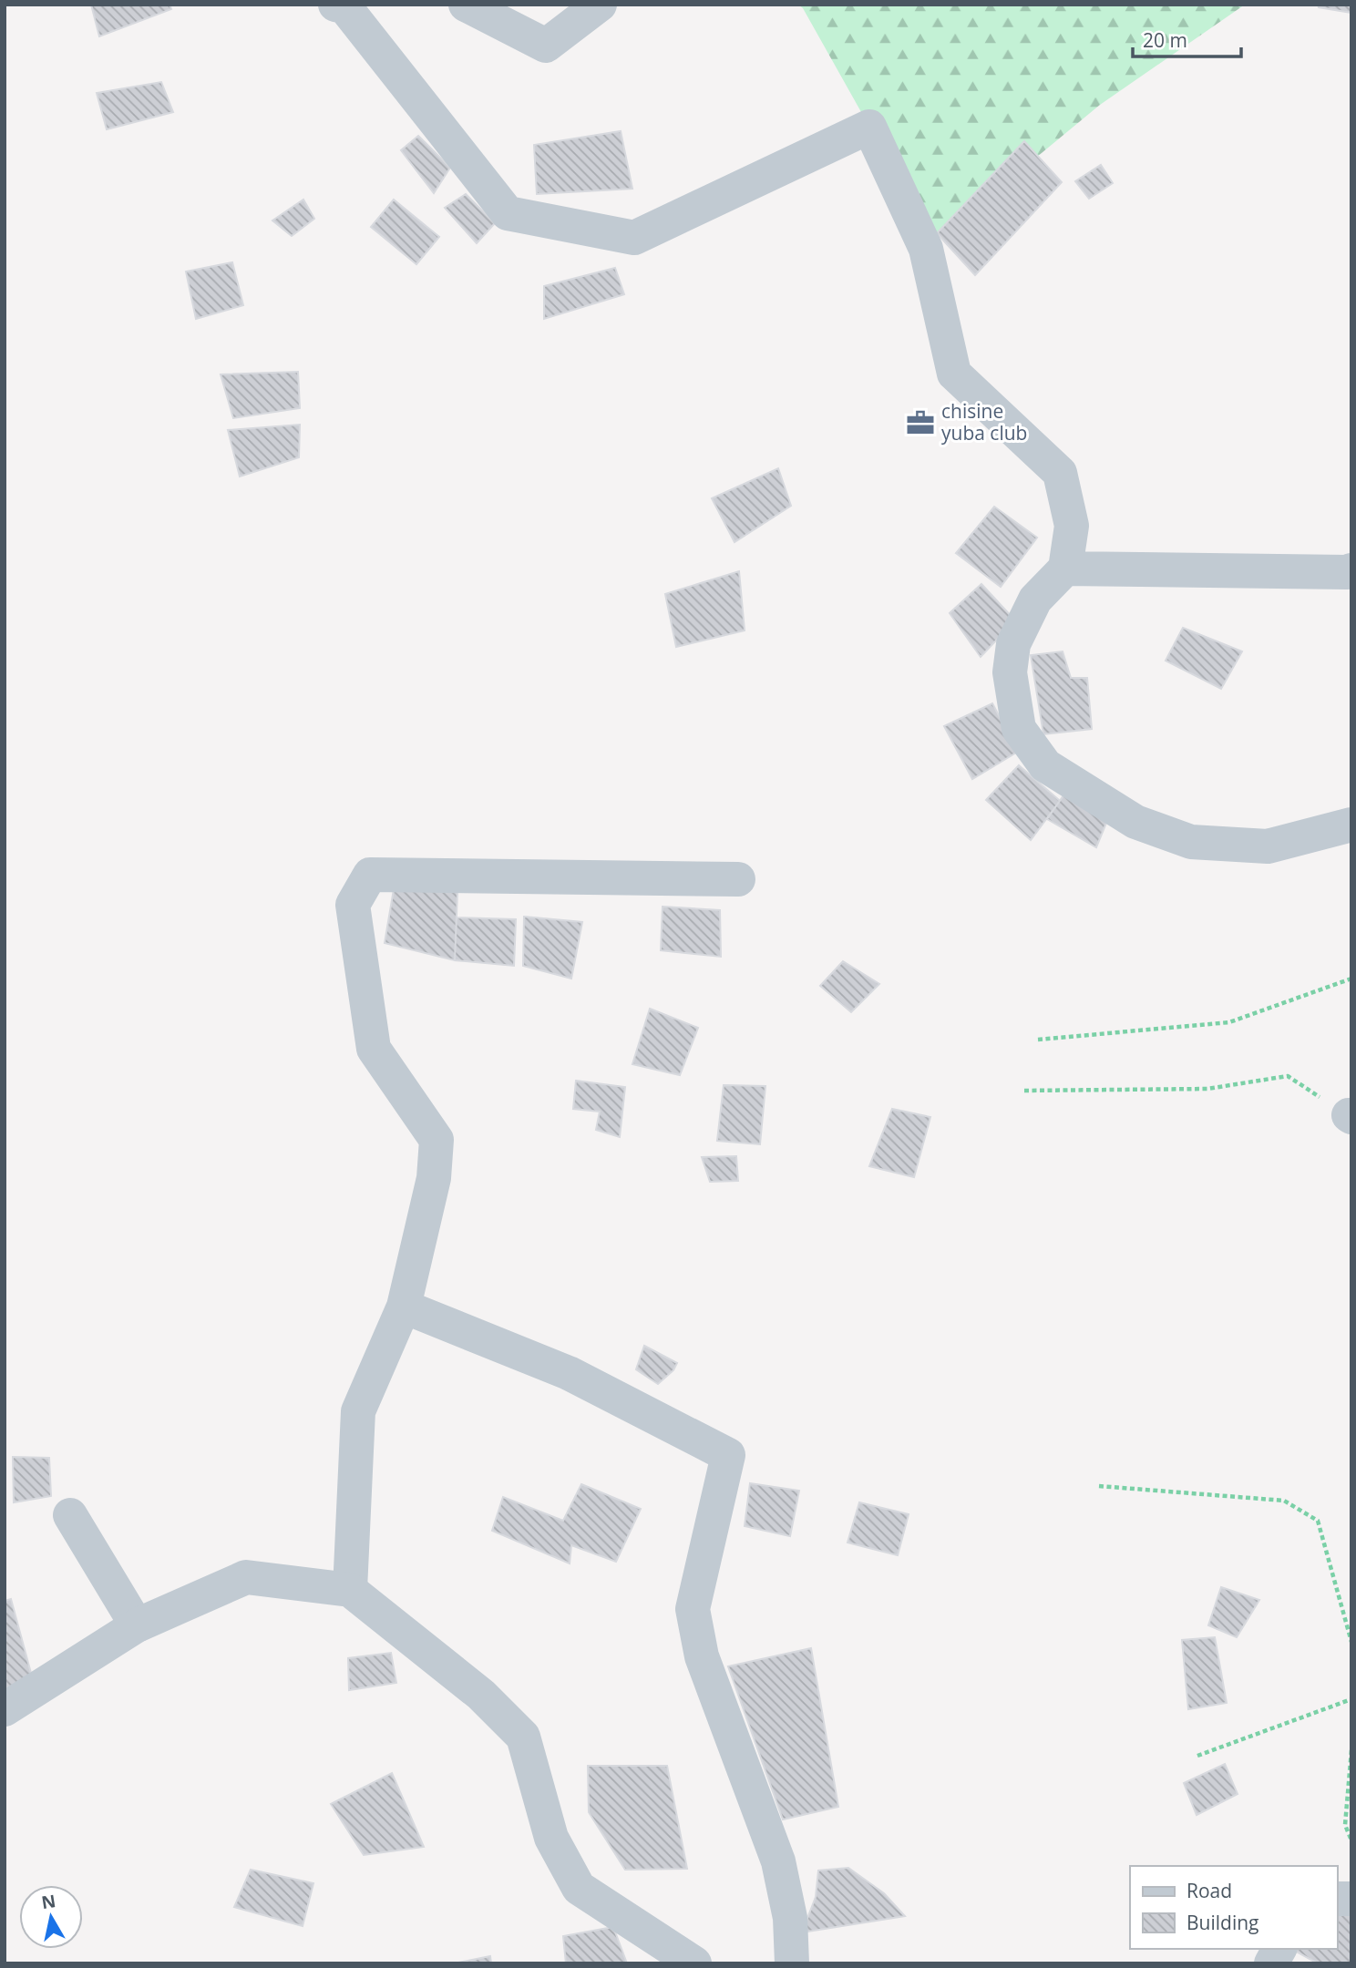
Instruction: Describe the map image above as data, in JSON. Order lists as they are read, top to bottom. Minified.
{"places":{"office":["chisine yuba club"]},"legend":["Road","Building"],"scale_bar":"20 m","north":"top"}
